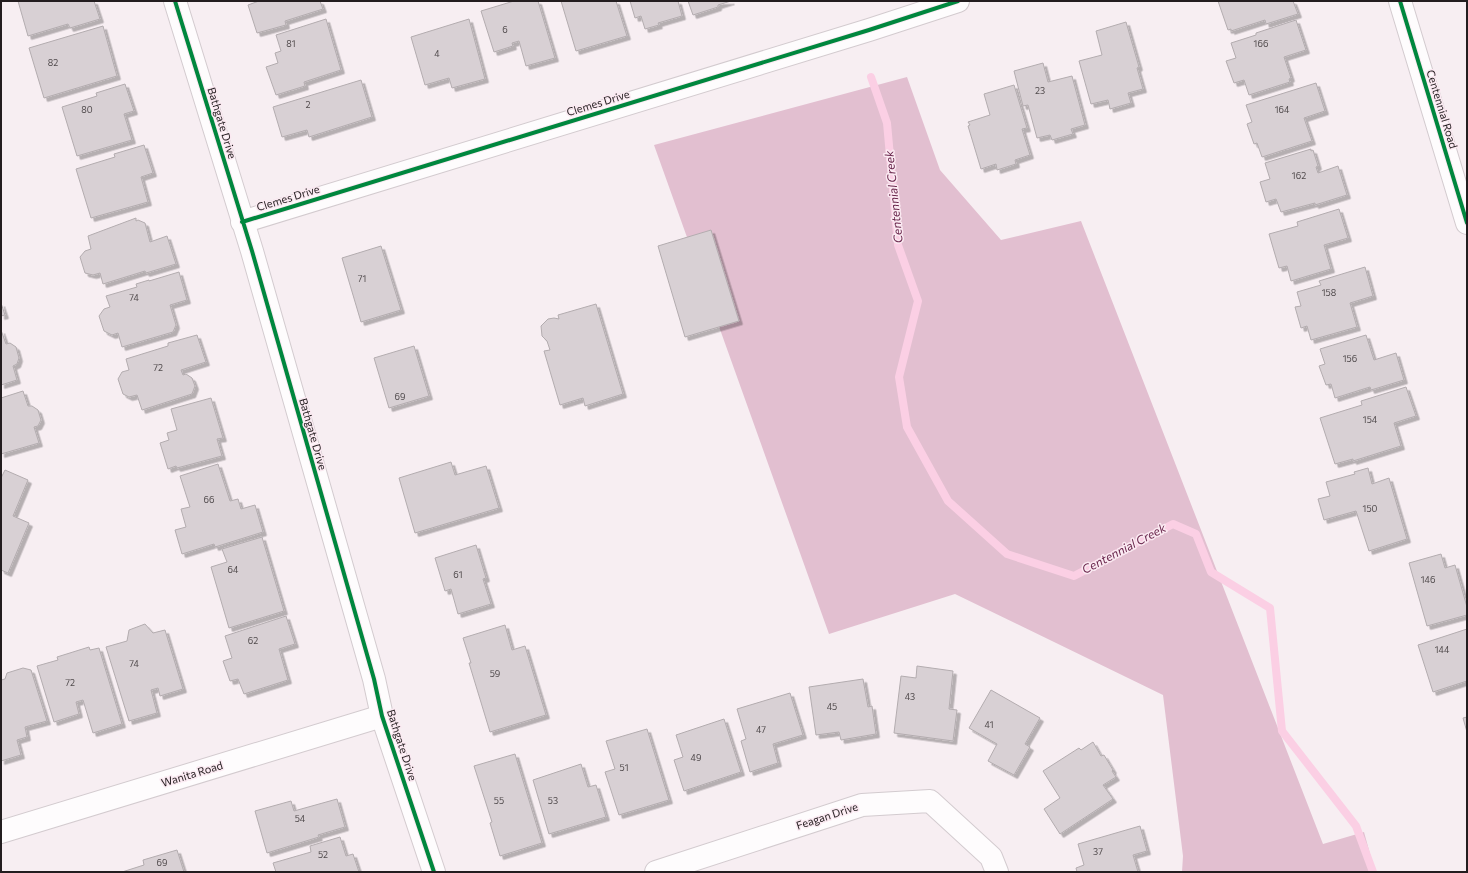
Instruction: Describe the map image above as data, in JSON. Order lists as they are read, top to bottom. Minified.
{"streets":{"street":["Clemes Drive","Centennial Road","Bathgate Drive","Wanita Road","Feagan Drive"]},"crossings":[["Clemes Drive","Bathgate Drive"],["Bathgate Drive","Wanita Road"]],"water":["Centennial Creek"],"house_numbers":["6","81","166","4","82","23","2","80","164","162","71","158","74","156","72","69","154","66","150","64","61","146","62","144","74","59","72","43","45","41","47","49","51","55","53","54","37","52","69"]}
